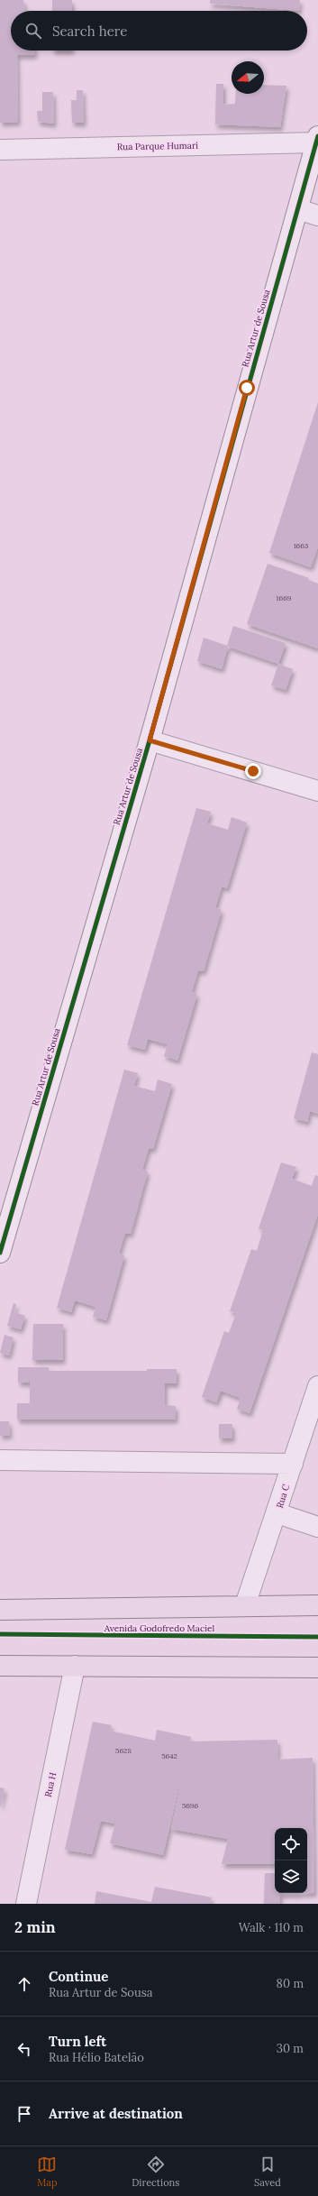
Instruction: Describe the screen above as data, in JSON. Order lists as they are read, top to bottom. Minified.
{"streets":{"street":["Rua Parque Humari","Rua Artur de Sousa","Rua C","Rua H"],"cycle path":["Avenida Godofredo Maciel"]},"crossings":[["Rua Parque Humari","Rua Artur de Sousa"]],"house_numbers":["1663","1669","5628","5642","5696"],"north":"left","page":{"search":"Search here","heading":["2 min","Walk · 110 m"],"list":[["Continue","Rua Artur de Sousa","80 m"],["Turn left","Rua Hélio Batelão","30 m"],"Arrive at destination"],"nav":["Map","Directions","Saved"]}}
